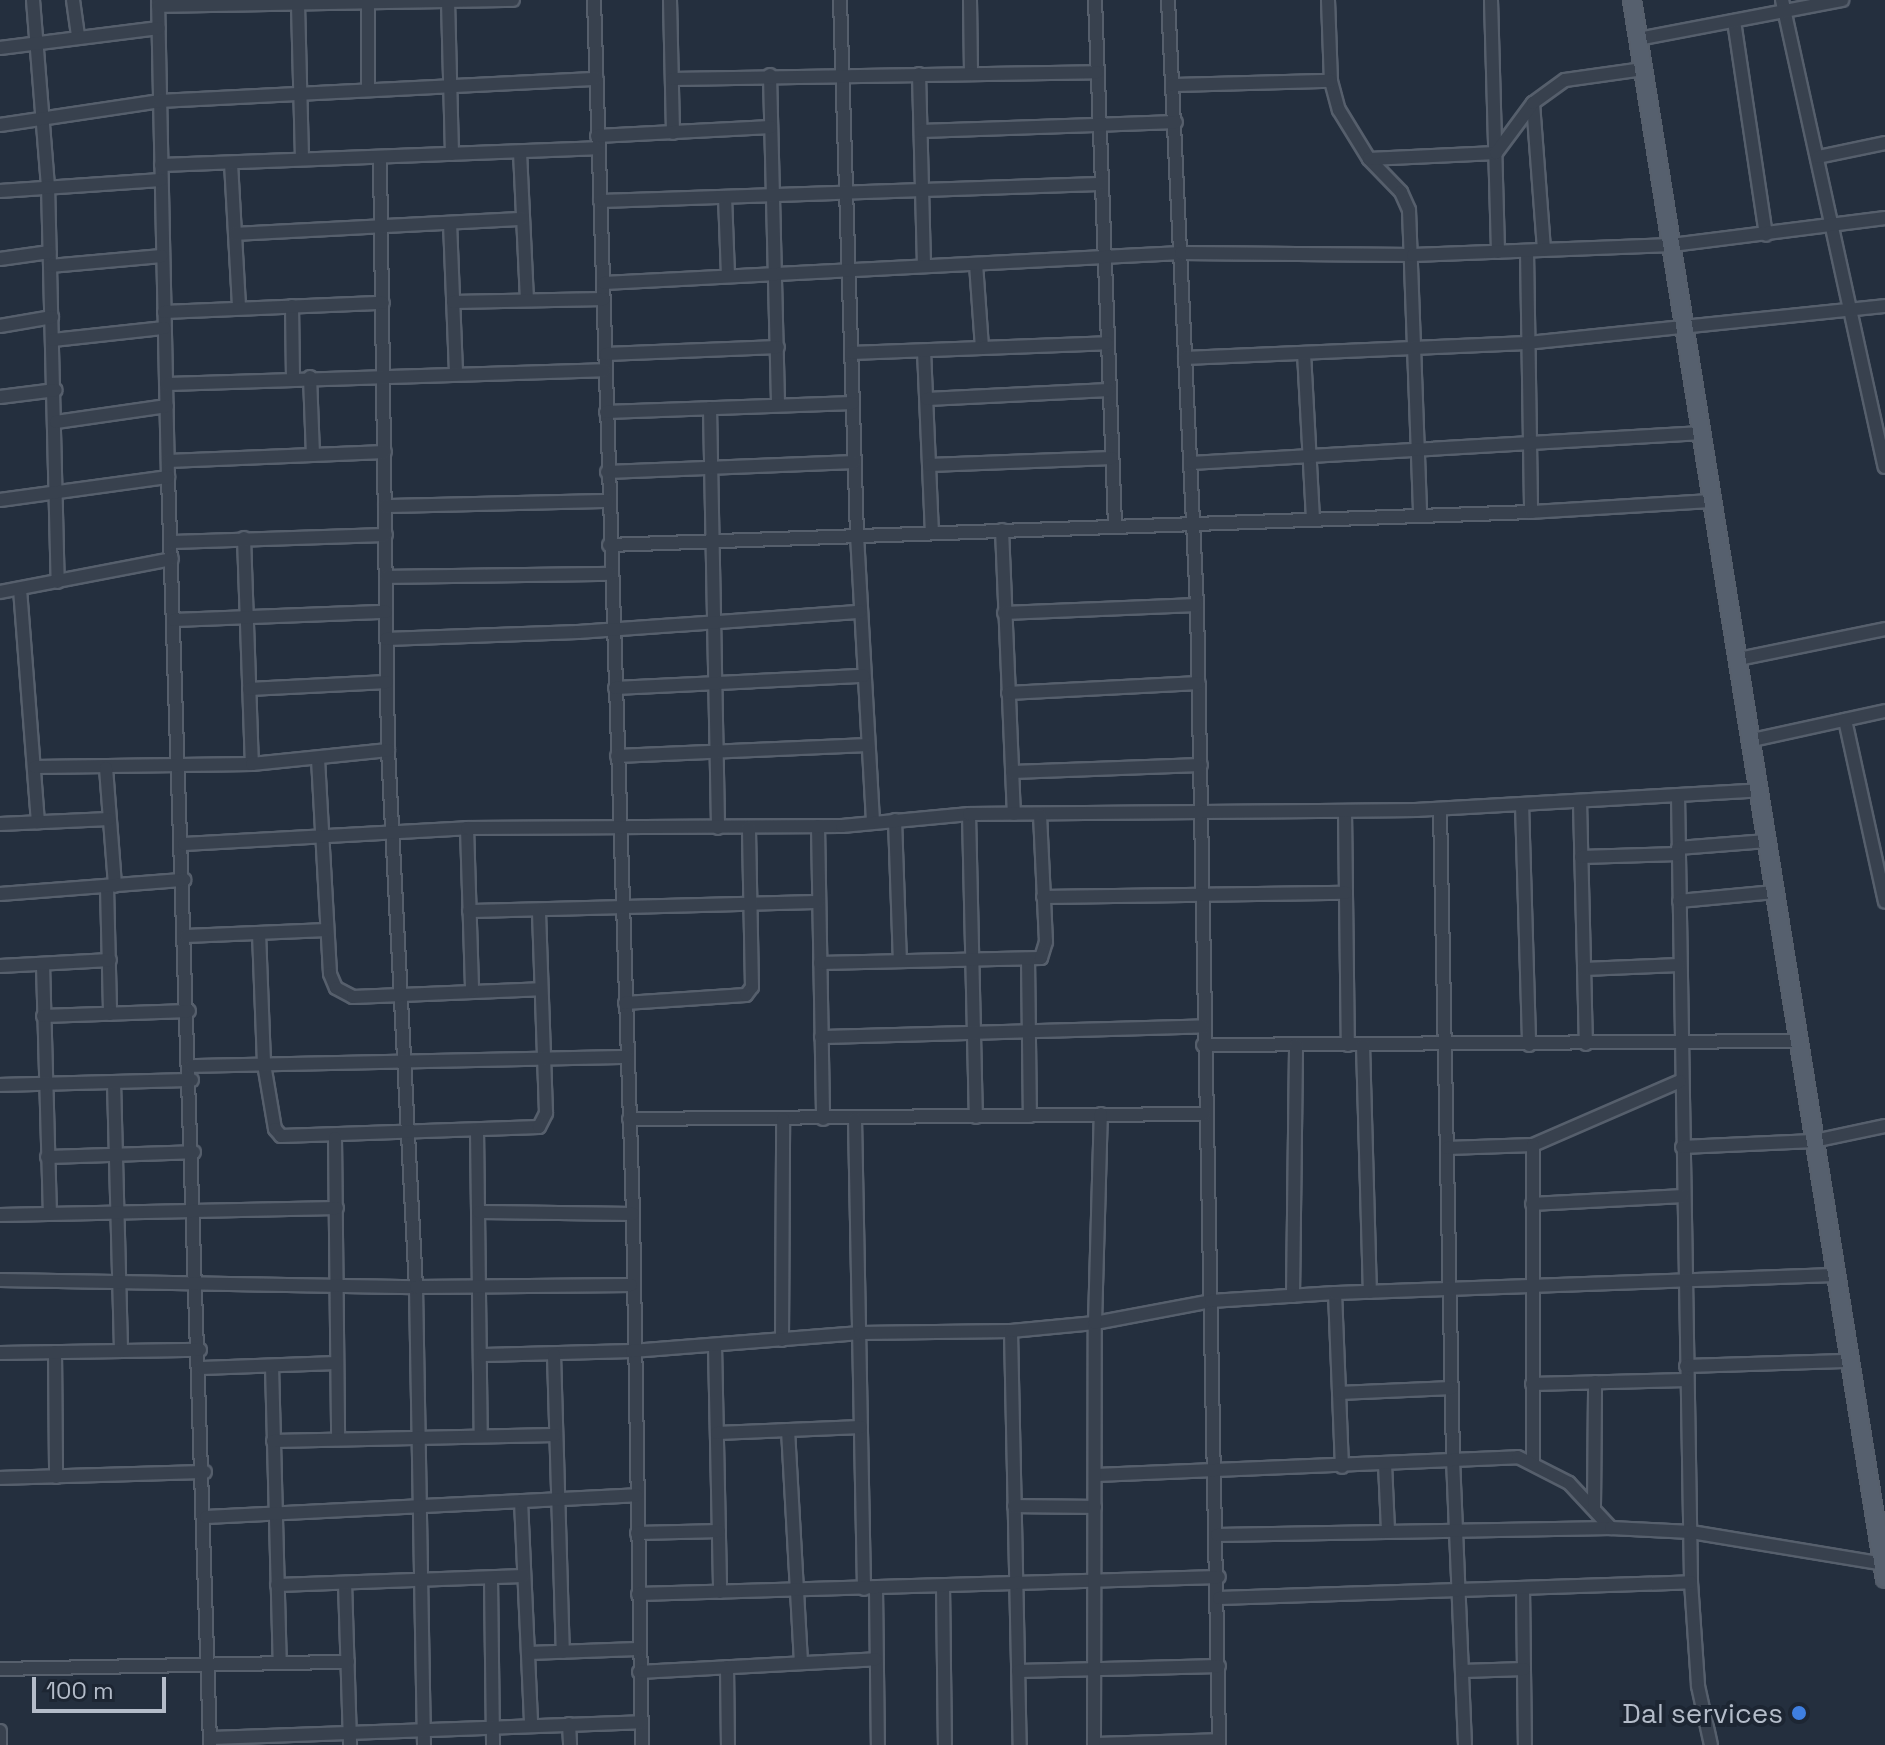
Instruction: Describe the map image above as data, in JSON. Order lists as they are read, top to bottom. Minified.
{"places":["Dal services"],"scale_bar":"100 m"}
